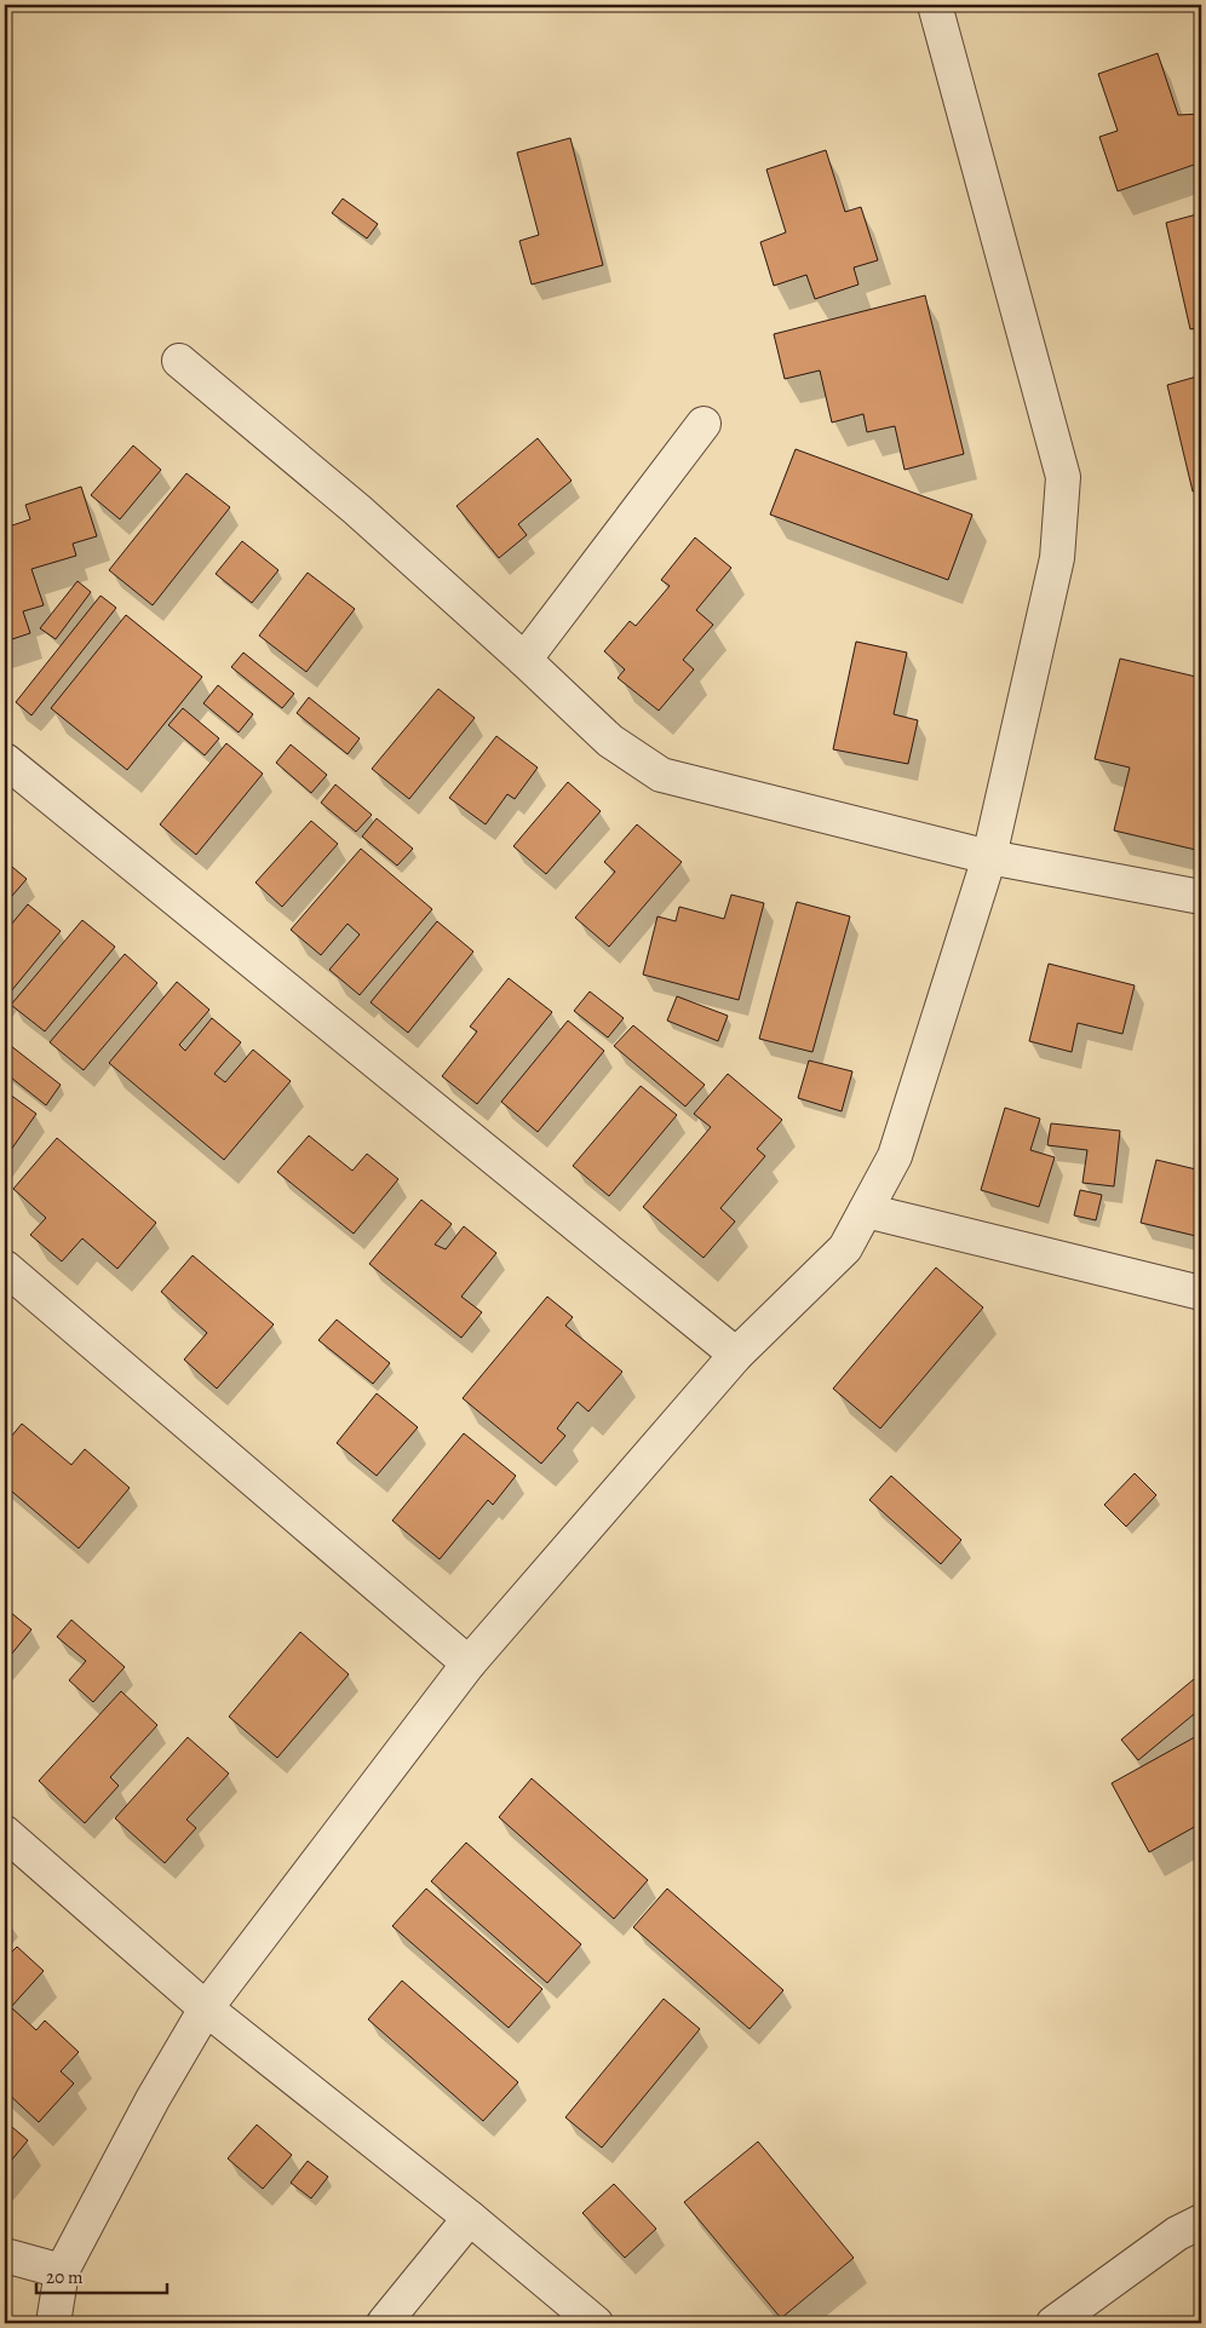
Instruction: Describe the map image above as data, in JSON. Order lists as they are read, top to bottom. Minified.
{"scale_bar":"20 m"}
